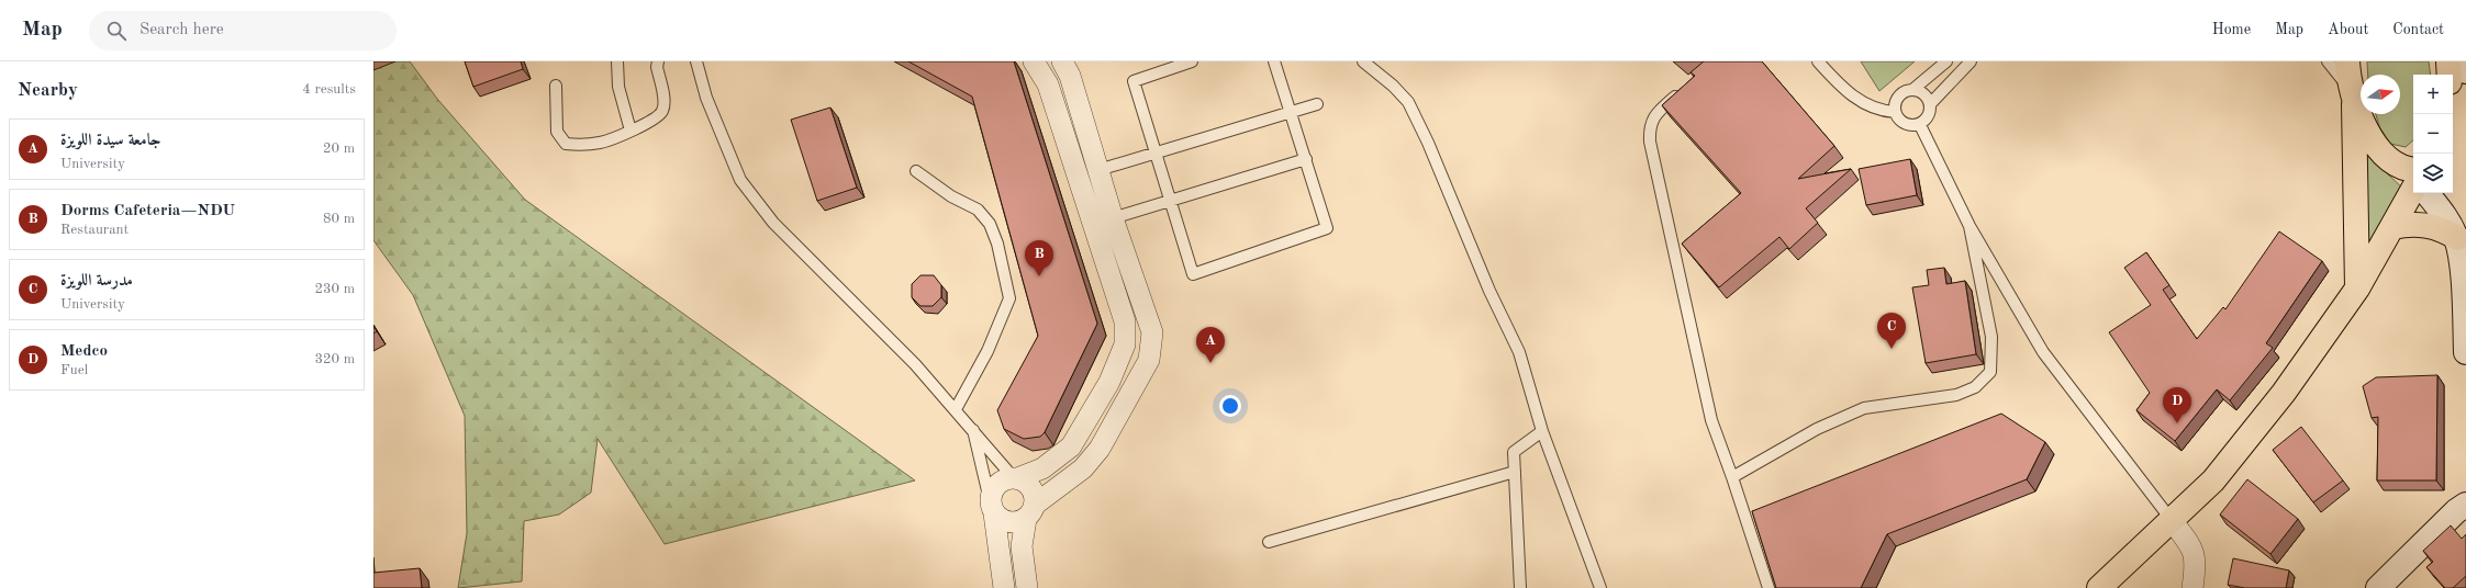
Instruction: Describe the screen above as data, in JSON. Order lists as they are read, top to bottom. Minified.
{"north":"right","page":{"header":"Map","search":"Search here","nav":["Home","Map","About","Contact"],"heading":["Nearby","4 results"],"map_buttons":["+","−"],"list":[{"mark":"A","name":"جامعة سيدة اللويزة","note":"University","value":"20 m"},{"mark":"B","name":"Dorms Cafeteria—NDU","note":"Restaurant","value":"80 m"},{"mark":"C","name":"مدرسة اللويزة","note":"University","value":"230 m"},{"mark":"D","name":"Medco","note":"Fuel","value":"320 m"}],"pins":["B","C","A","D"]}}
